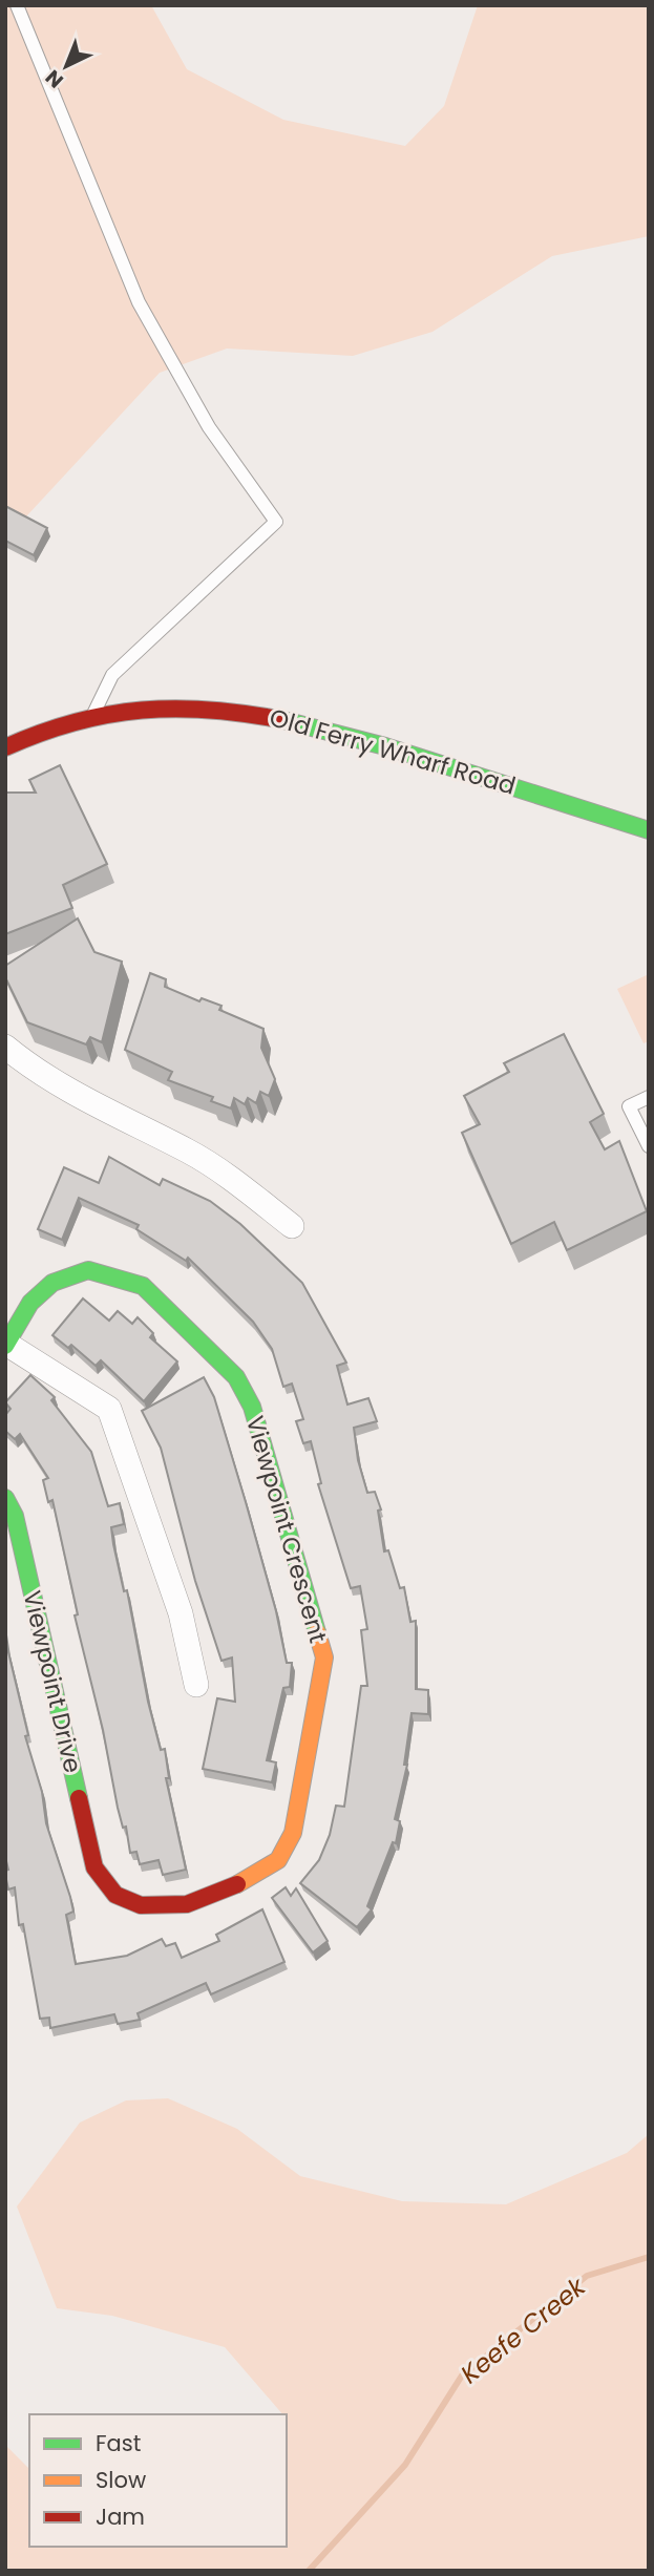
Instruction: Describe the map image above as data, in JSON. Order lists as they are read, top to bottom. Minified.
{"streets":{"street":["Old Ferry Wharf Road","Viewpoint Crescent","Viewpoint Drive"]},"crossings":[["Viewpoint Crescent","Viewpoint Drive"]],"water":["Keefe Creek"],"legend":["Fast","Slow","Jam"],"north":"bottom left"}
